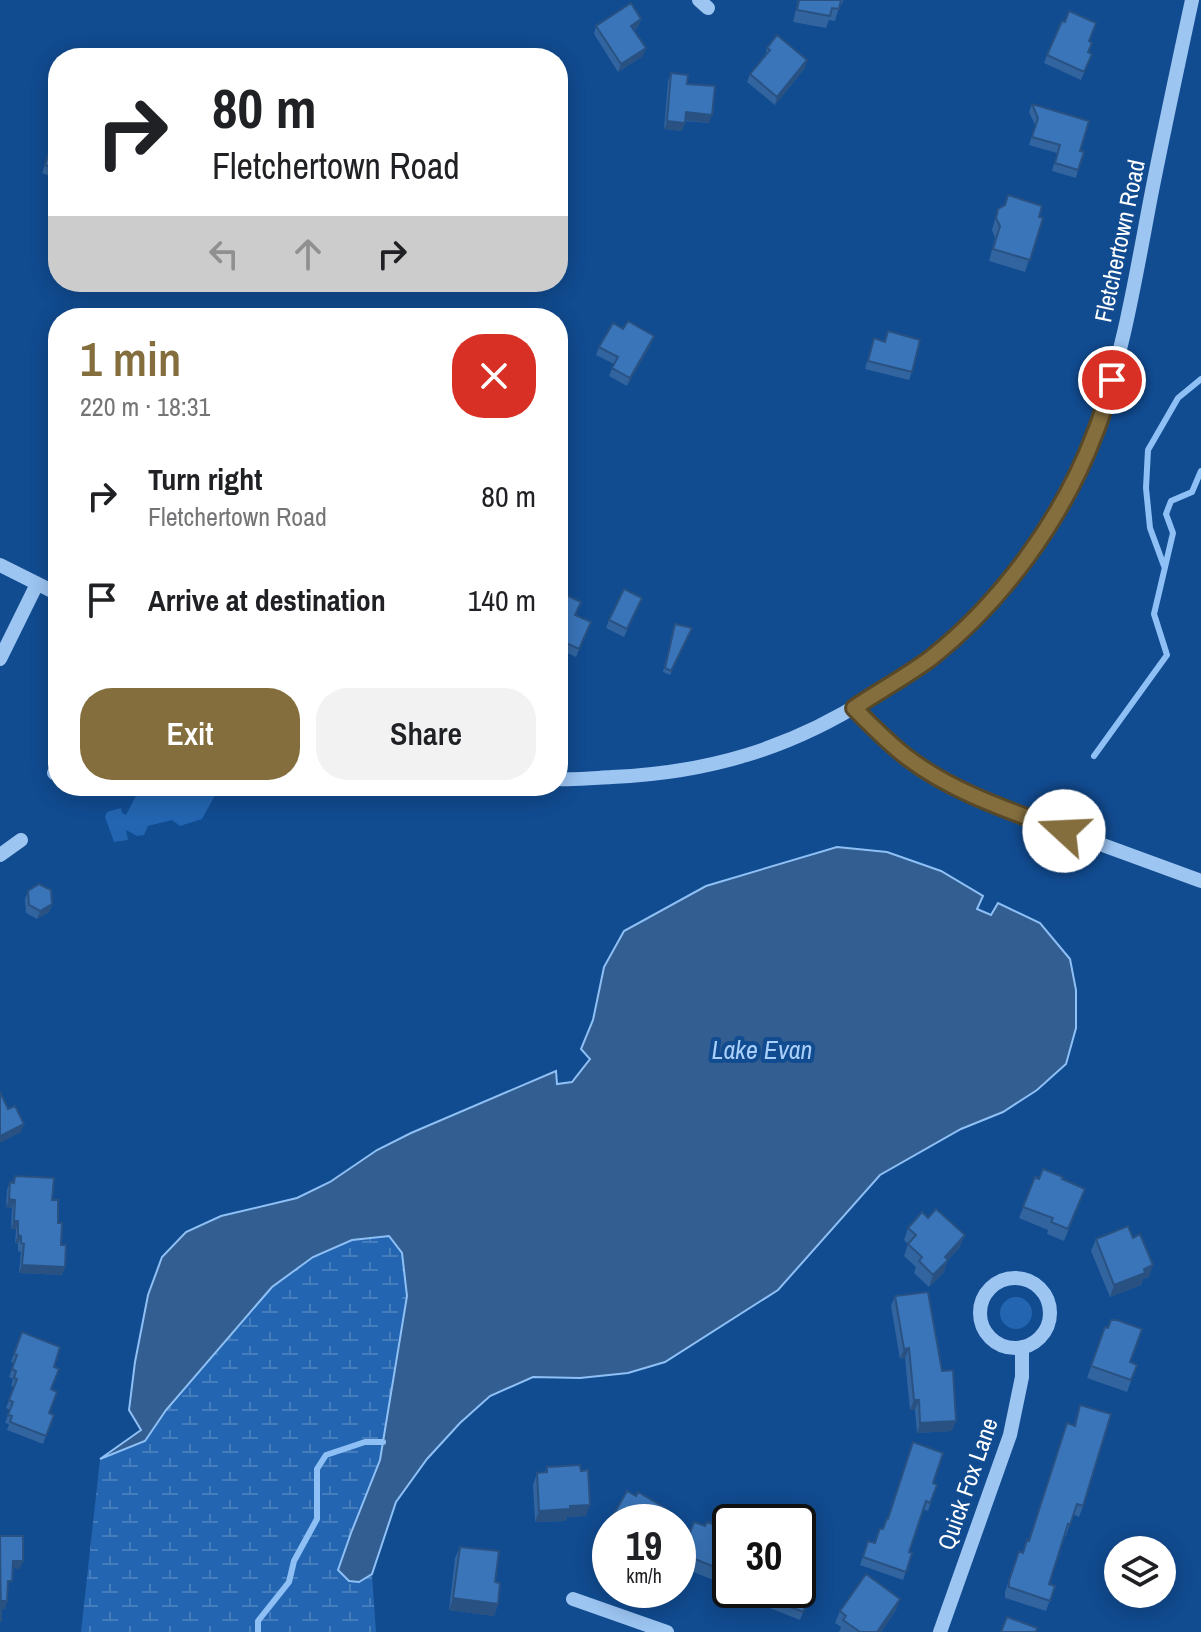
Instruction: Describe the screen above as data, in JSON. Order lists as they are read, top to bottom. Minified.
{"streets":{"street":["Fletchertown Road","Quick Fox Lane"]},"water":["Lake Evan"],"page":{"turn":["80 m","Fletchertown Road"],"heading":["1 min","220 m · 18:31"],"list":[{"name":"Turn right","note":"Fletchertown Road","value":"80 m"},{"name":"Arrive at destination","value":"140 m"}],"buttons":["Exit","Share"],"speed":"19 km/h","limit":"30"}}
